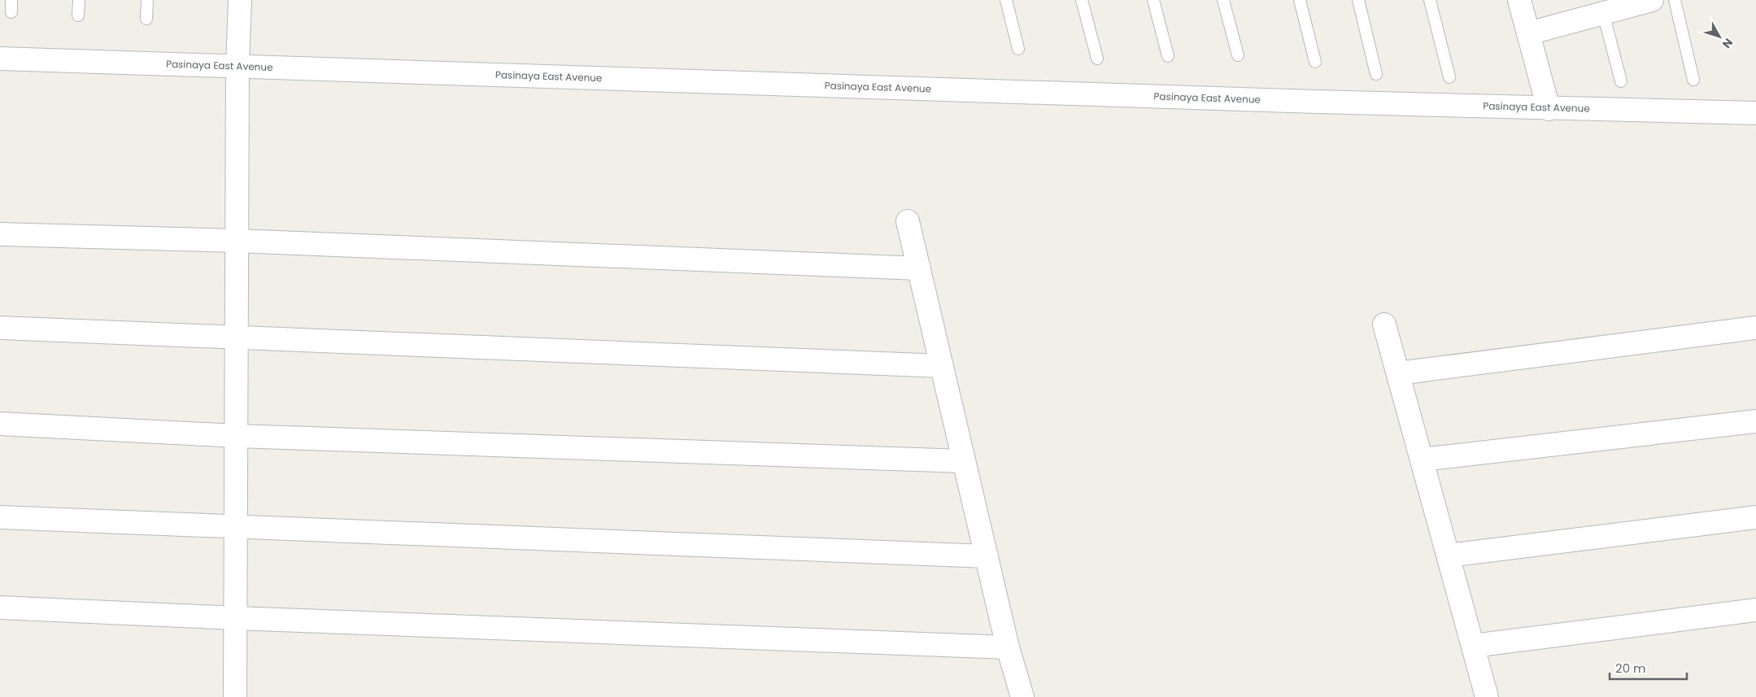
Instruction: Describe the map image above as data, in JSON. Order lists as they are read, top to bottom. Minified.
{"streets":{"street":["Pasinaya East Avenue"]},"scale_bar":"20 m","north":"bottom right"}
